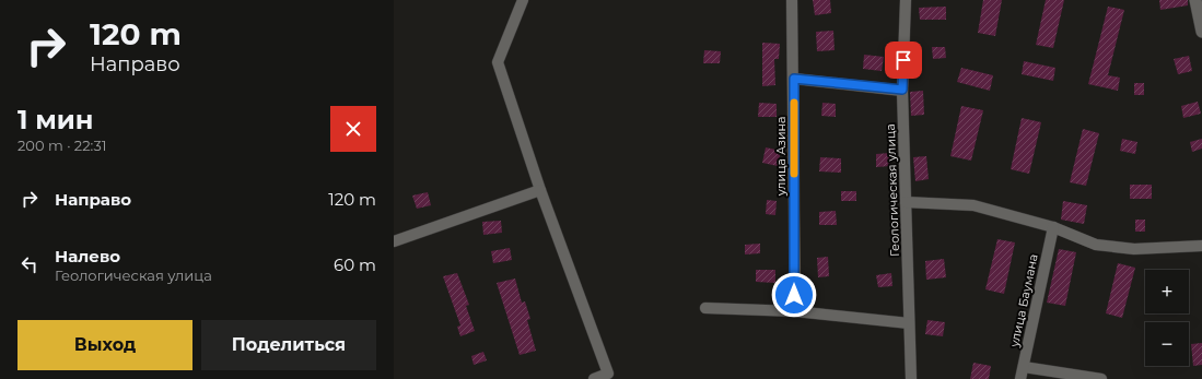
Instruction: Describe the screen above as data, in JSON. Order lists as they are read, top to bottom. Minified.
{"streets":{"street":["улица Азина","Геологическая улица","улица Баумана"]},"page":{"turn":["120 m","Направо"],"heading":["1 мин","200 m · 22:31"],"list":[{"name":"Направо","value":"120 m"},{"name":"Налево","note":"Геологическая улица","value":"60 m"}],"map_buttons":["+","−"],"buttons":["Выход","Поделиться"]}}
